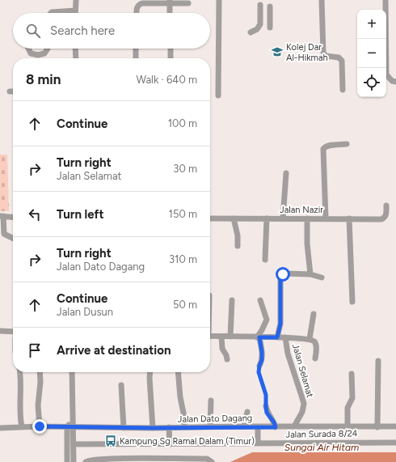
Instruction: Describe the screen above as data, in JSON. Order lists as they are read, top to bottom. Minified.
{"streets":{"street":["Jalan Nazir","Jalan Selamat","Jalan Dato Dagang","Jalan Surada 8/24"]},"crossings":[["Jalan Selamat","Jalan Dato Dagang"]],"water":["Sungai Air Hitam"],"places":{"school or university":["Kolej Dar Al-Hikmah"],"bus stop":["Kampung Sg Ramal Dalam (Timur)"]},"page":{"map_buttons":["+","−"],"search":"Search here","heading":["8 min","Walk · 640 m"],"list":[["Continue","100 m"],["Turn right","Jalan Selamat","30 m"],["Turn left","150 m"],["Turn right","Jalan Dato Dagang","310 m"],["Continue","Jalan Dusun","50 m"],"Arrive at destination"]}}
